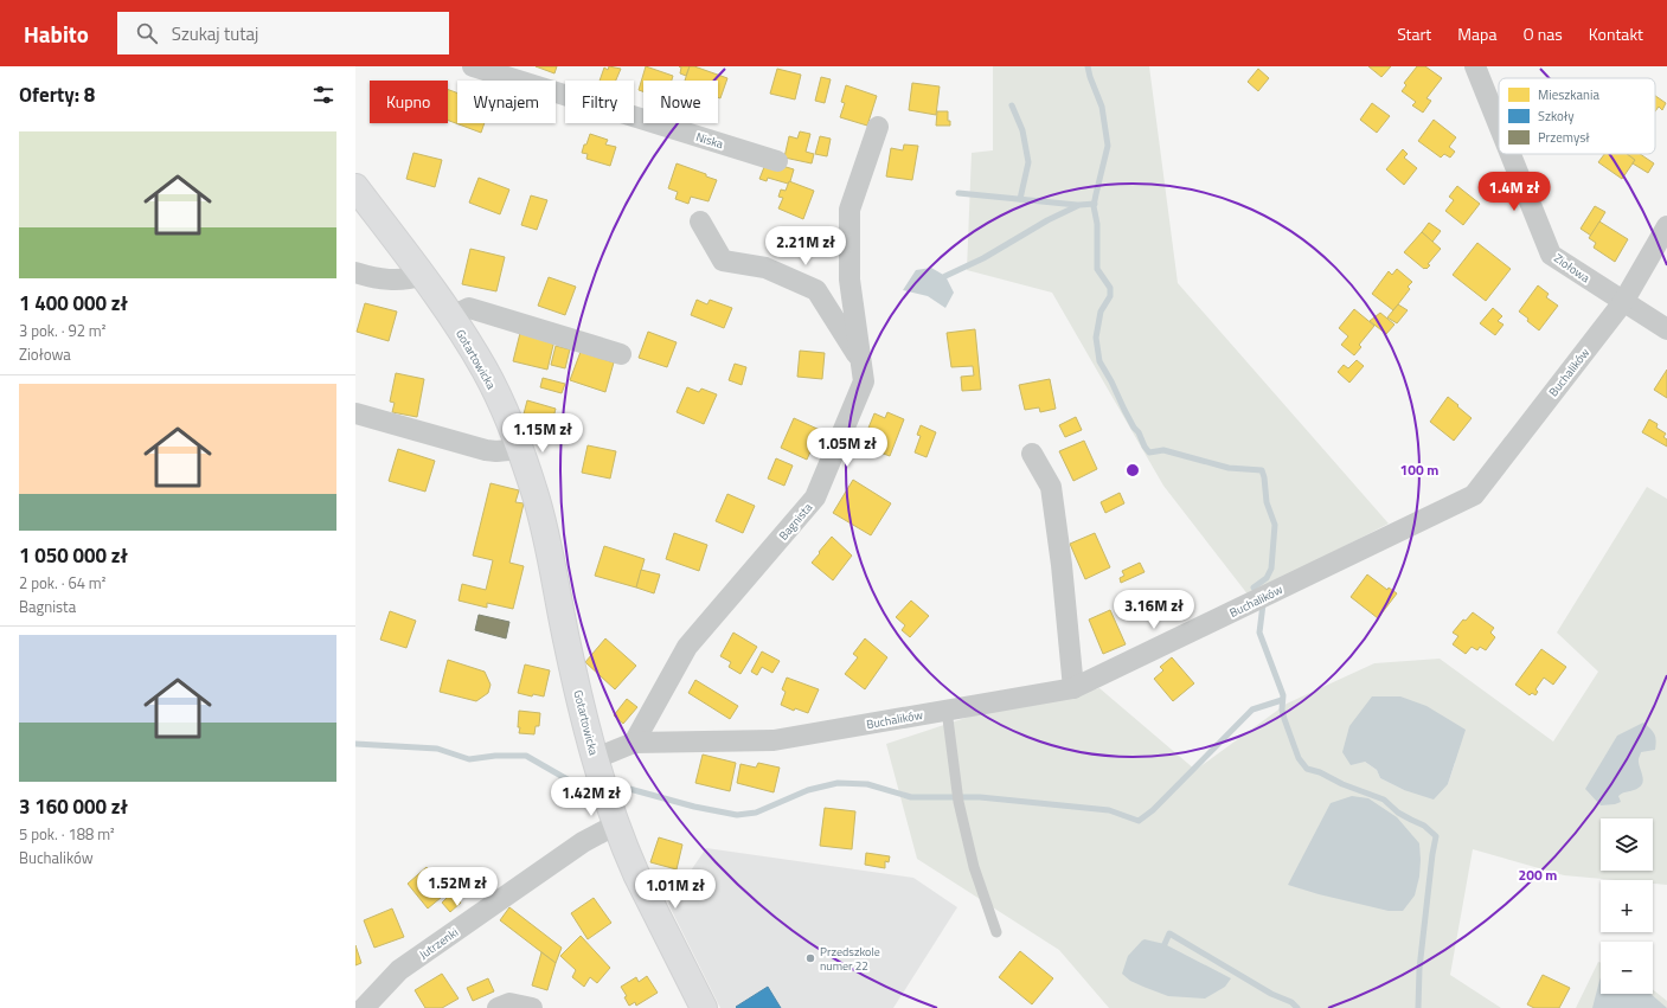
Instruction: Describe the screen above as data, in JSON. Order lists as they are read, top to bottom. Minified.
{"streets":{"street":["Niska","Ziołowa","Gotartowicka","Buchalików","Bagnista","Jutrzenki"]},"crossings":[["Ziołowa","Buchalików"],["Gotartowicka","Buchalików"],["Gotartowicka","Jutrzenki"],["Buchalików","Bagnista"]],"places":["Przedszkole numer 22"],"legend":["Mieszkania","Szkoły","Przemysł"],"page":{"header":"Habito","search":"Szukaj tutaj","nav":["Start","Mapa","O nas","Kontakt"],"heading":"Oferty: 8","chip":["Kupno","Wynajem","Filtry","Nowe"],"list":[{"name":"1 400 000 zł","note":"3 pok. · 92 m² · Ziołowa"},{"name":"1 050 000 zł","note":"2 pok. · 64 m² · Bagnista"},{"name":"3 160 000 zł","note":"5 pok. · 188 m² · Buchalików"}],"price":["1.4M zł","2.21M zł","1.15M zł","1.05M zł","3.16M zł","1.42M zł","1.52M zł","1.01M zł"],"map_buttons":["+","−"]},"rings":["100 m","200 m"]}
